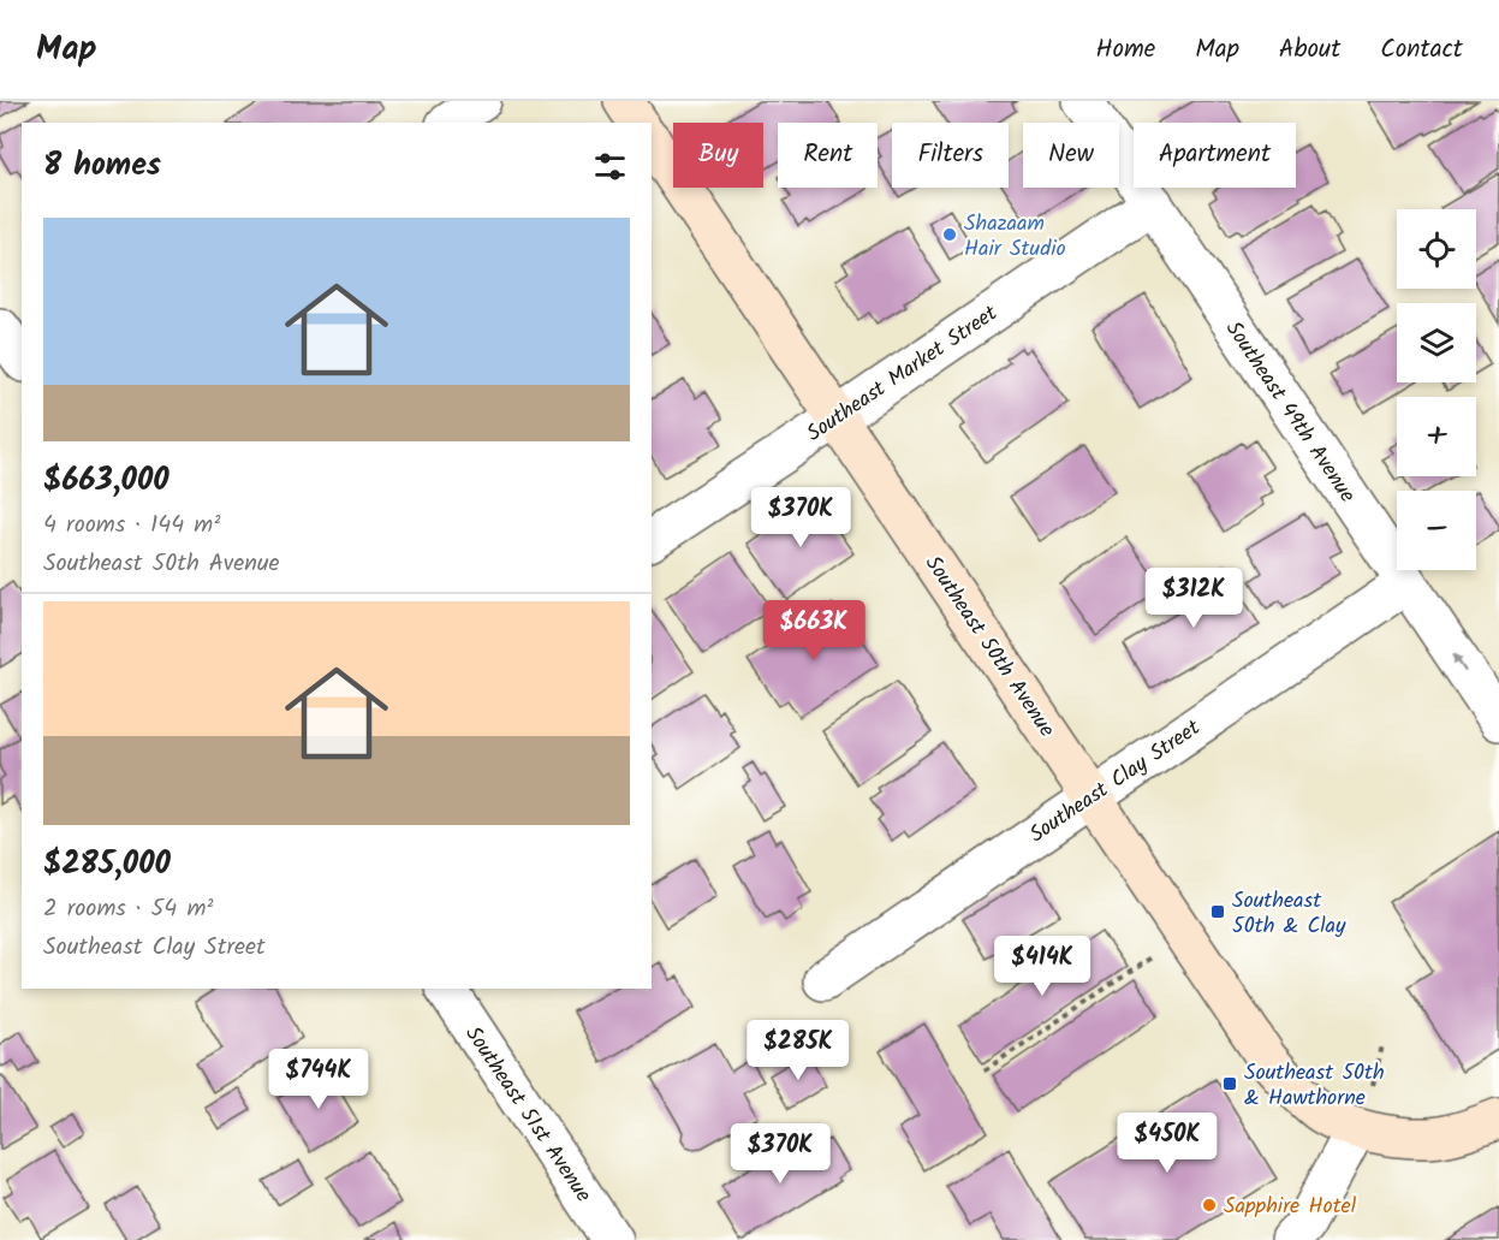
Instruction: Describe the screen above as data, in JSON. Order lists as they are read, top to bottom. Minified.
{"streets":{"main road":["Southeast 50th Avenue"],"street":["Southeast Market Street","Southeast 49th Avenue","Southeast Clay Street","Southeast 51st Avenue"]},"crossings":[["Southeast Market Street","Southeast 49th Avenue"],["Southeast Market Street","Southeast 50th Avenue"],["Southeast 49th Avenue","Southeast Clay Street"],["Southeast 50th Avenue","Southeast Clay Street"]],"places":{"other":["Shazaam Hair Studio","Sapphire Hotel"],"transit":["Southeast 50th & Clay","Southeast 50th & Hawthorne"]},"page":{"header":"Map","nav":["Home","Map","About","Contact"],"chip":["Buy","Rent","Filters","New","Apartment"],"heading":"8 homes","map_buttons":["+","−"],"list":[{"name":"$663,000","note":"4 rooms · 144 m² · Southeast 50th Avenue"},{"name":"$285,000","note":"2 rooms · 54 m² · Southeast Clay Street"}],"price":["$370K","$312K","$663K","$414K","$285K","$744K","$450K","$370K"]}}
